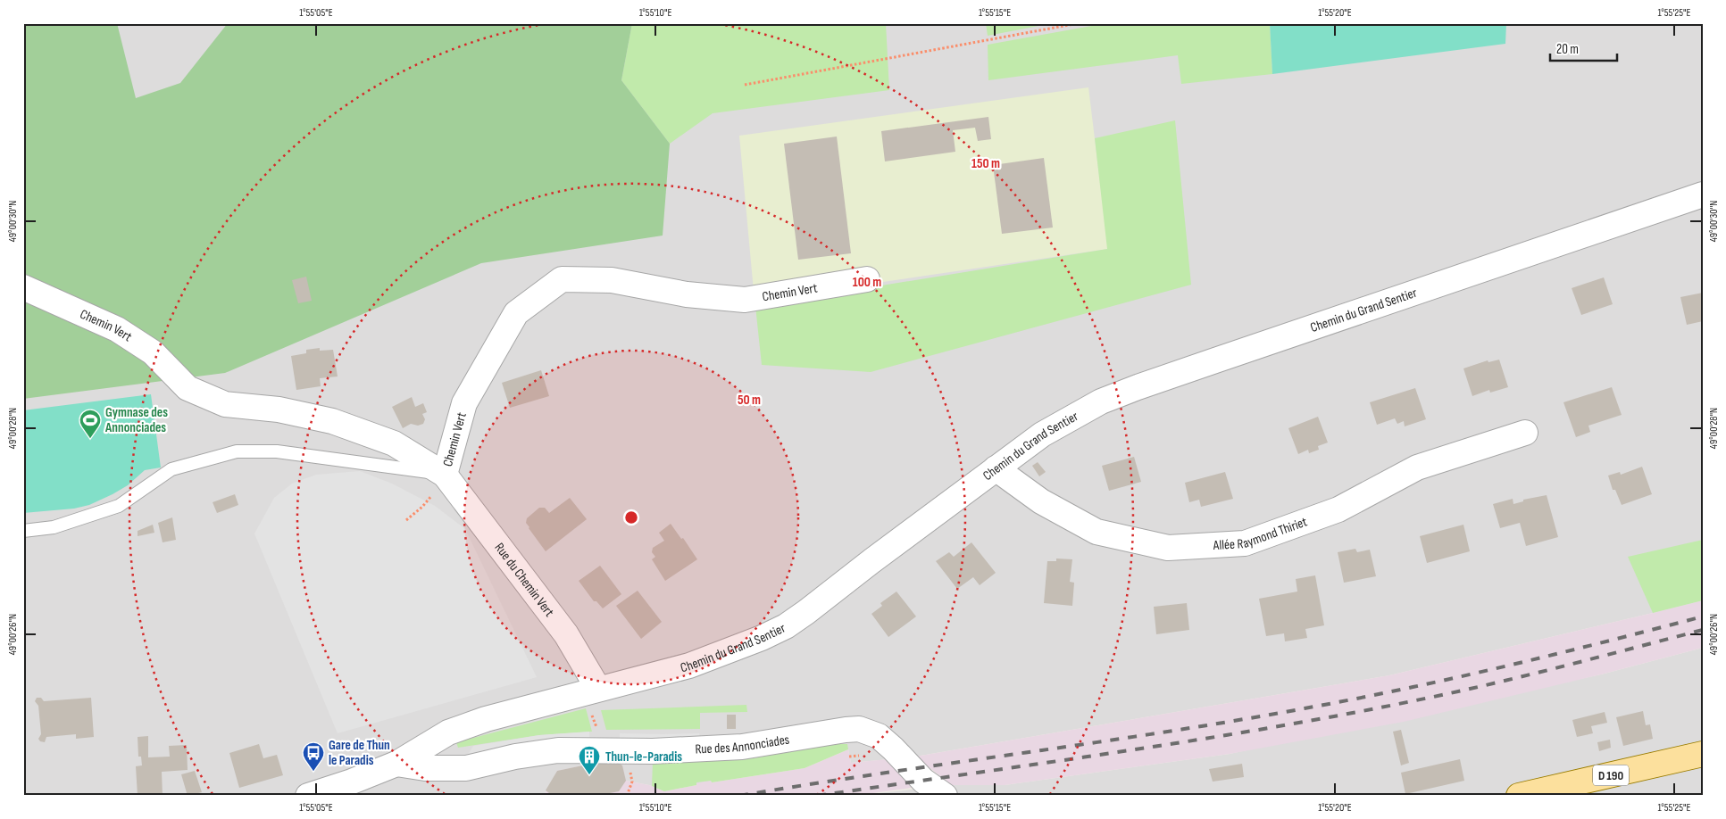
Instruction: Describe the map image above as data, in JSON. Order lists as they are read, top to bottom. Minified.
{"streets":{"main road":["D 190"],"street":["Chemin Vert","Chemin du Grand Sentier","Allée Raymond Thiriet","Rue du Chemin Vert","Rue des Annonciades"]},"crossings":[["Chemin Vert","Rue du Chemin Vert"],["Chemin du Grand Sentier","Allée Raymond Thiriet"],["Chemin du Grand Sentier","Rue du Chemin Vert"],["Chemin du Grand Sentier","Rue des Annonciades"]],"places":{"sports":["Gymnase des Annonciades"],"bus stop":["Gare de Thun le Paradis"],"building":["Thun-le-Paradis"]},"scale_bar":"20 m","coordinates":["1°55'05\"E","1°55'10\"E","1°55'15\"E","1°55'20\"E","1°55'25\"E","49°00'30\"N","49°00'28\"N","49°00'26\"N"],"rings":["150 m","100 m","50 m"]}
